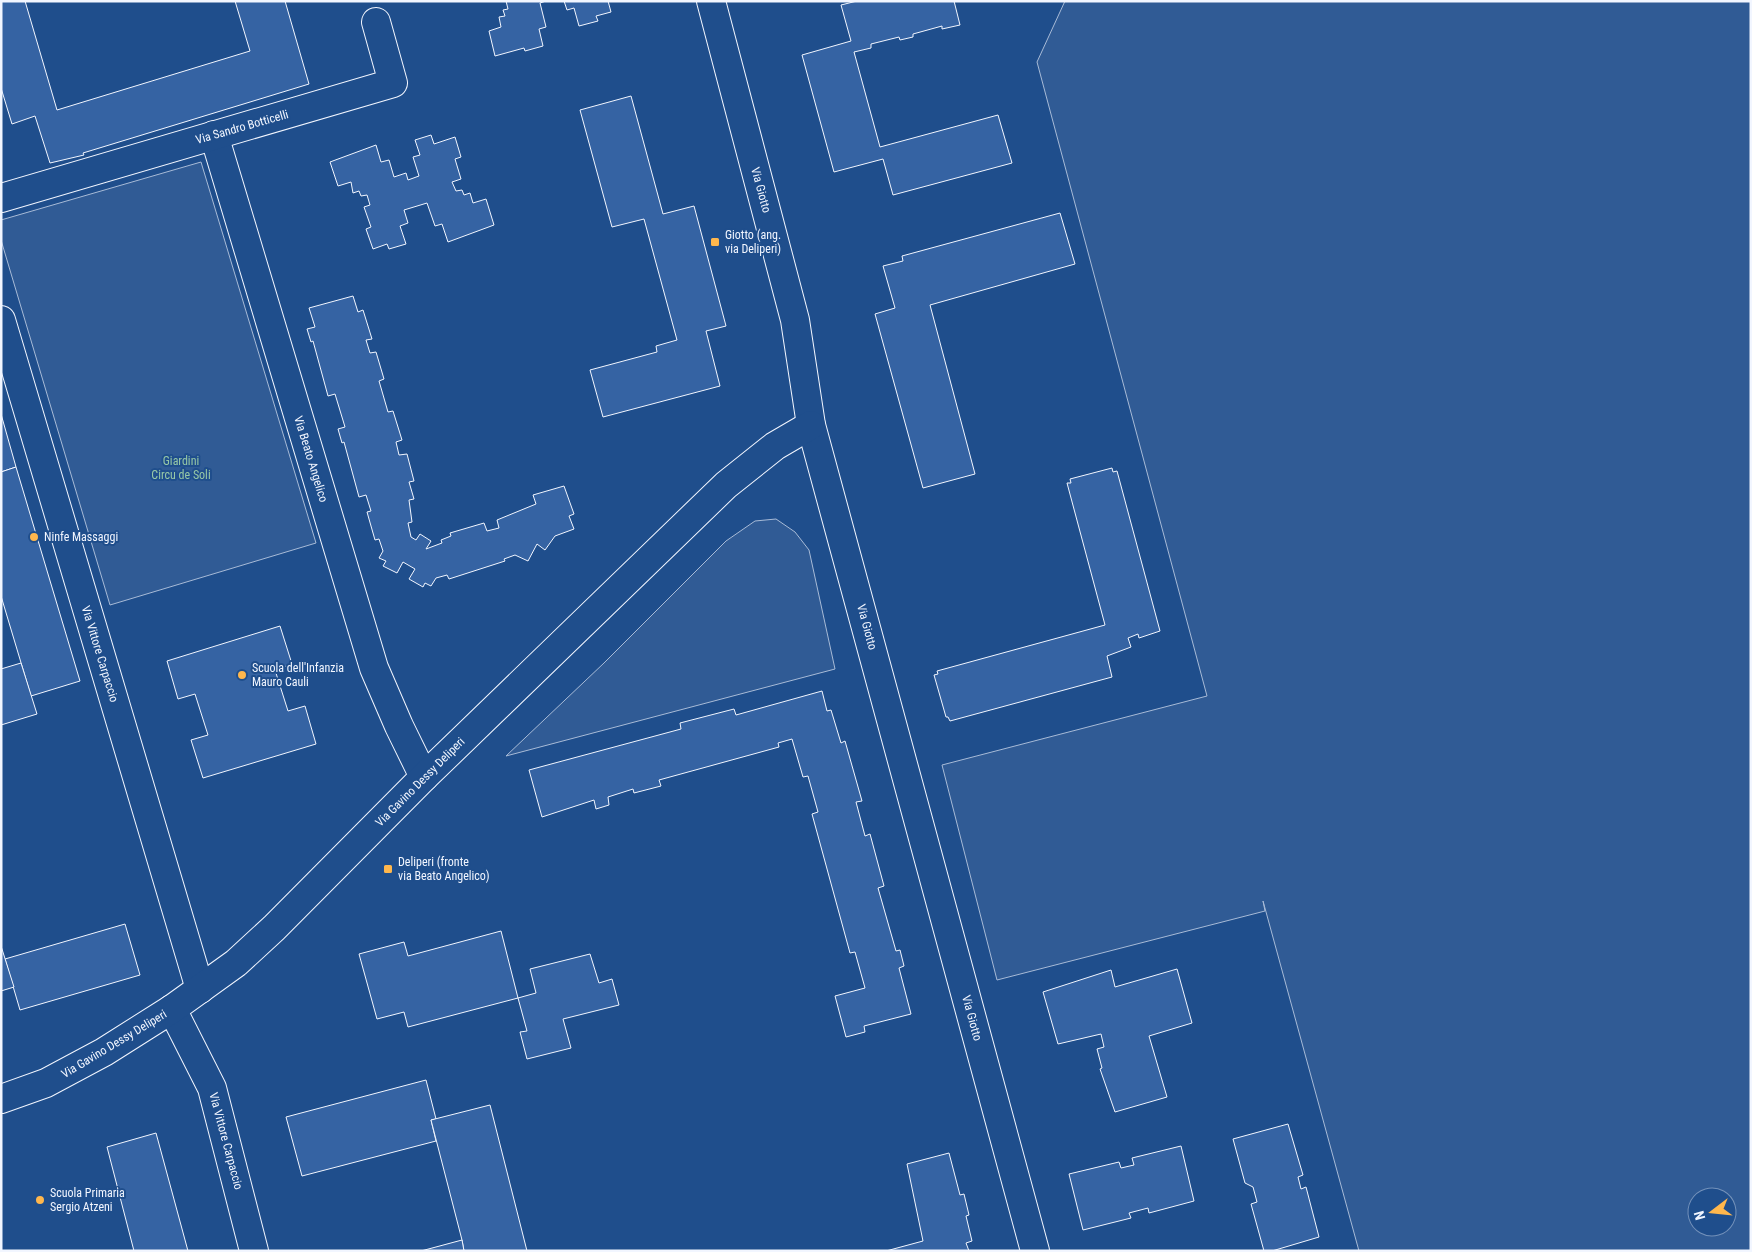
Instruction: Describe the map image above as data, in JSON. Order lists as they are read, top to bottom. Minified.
{"streets":{"street":["Via Sandro Botticelli","Via Giotto","Via Beato Angelico","Via Vittore Carpaccio","Via Gavino Dessy Deliperi"]},"crossings":[["Via Sandro Botticelli","Via Beato Angelico"],["Via Giotto","Via Gavino Dessy Deliperi"],["Via Beato Angelico","Via Gavino Dessy Deliperi"],["Via Vittore Carpaccio","Via Gavino Dessy Deliperi"]],"parks":["Giardini Circu de Soli"],"places":{"transit":["Giotto (ang. via Deliperi)","Deliperi (fronte via Beato Angelico)"],"other":["Ninfe Massaggi","Scuola dell'Infanzia Mauro Cauli","Scuola Primaria Sergio Atzeni"]},"north":"left"}
